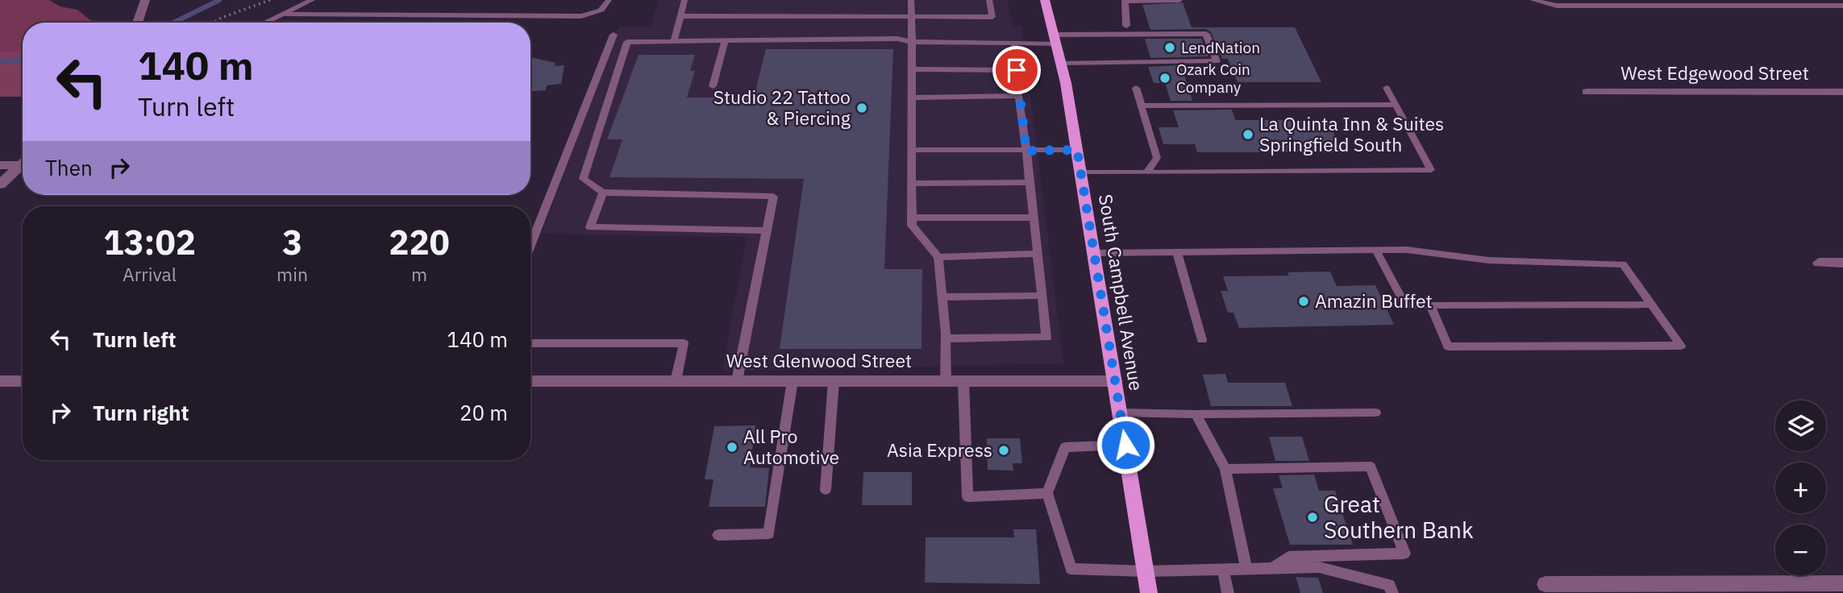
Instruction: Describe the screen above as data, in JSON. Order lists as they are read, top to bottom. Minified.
{"streets":{"main road":["South Campbell Avenue"],"street":["West Edgewood Street","West Glenwood Street"]},"crossings":[["South Campbell Avenue","West Glenwood Street"]],"places":["LendNation","Ozark Coin Company","Studio 22 Tattoo & Piercing","La Quinta Inn & Suites Springfield South","Amazin Buffet","All Pro Automotive","Asia Express","Great Southern Bank"],"page":{"turn":["140 m","Turn left"],"then":"Then","eta":["13:02","Arrival","3","min","220","m"],"list":[{"name":"Turn left","value":"140 m"},{"name":"Turn right","value":"20 m"}],"map_buttons":["+","−"]}}
